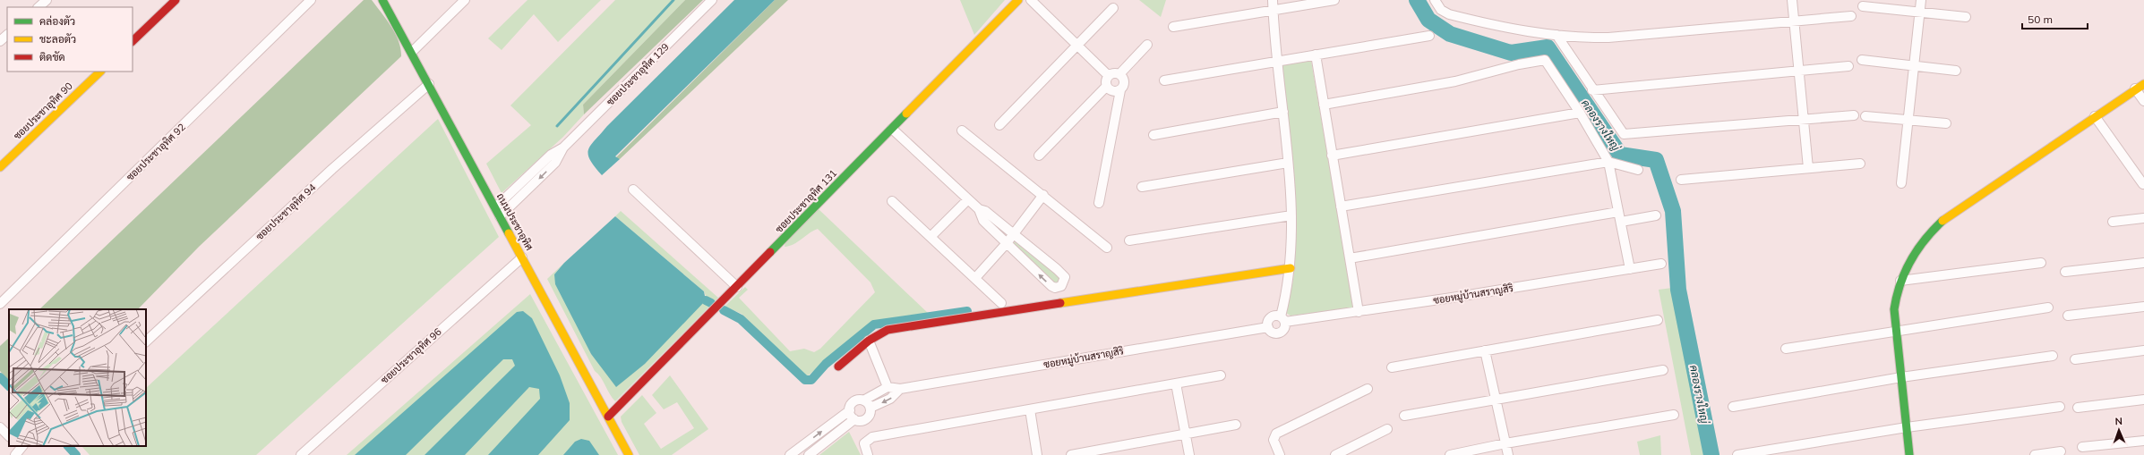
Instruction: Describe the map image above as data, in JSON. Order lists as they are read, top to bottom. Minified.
{"streets":{"street":["ซอยประชาอุทิศ 129","ซอยประชาอุทิศ 90","ซอยประชาอุทิศ 92","ซอยประชาอุทิศ 131","ซอยประชาอุทิศ 94","ถนนประชาอุทิศ","ซอยหมู่บ้านสราญสิริ","ซอยประชาอุทิศ 96"]},"crossings":[["ซอยประชาอุทิศ 129","ถนนประชาอุทิศ"],["ซอยประชาอุทิศ 131","ถนนประชาอุทิศ"],["ซอยประชาอุทิศ 94","ถนนประชาอุทิศ"],["ถนนประชาอุทิศ","ซอยประชาอุทิศ 96"]],"water":["คลองรางใหญ่"],"legend":["คล่องตัว","ชะลอตัว","ติดขัด"],"scale_bar":"50 m","north":"top"}
